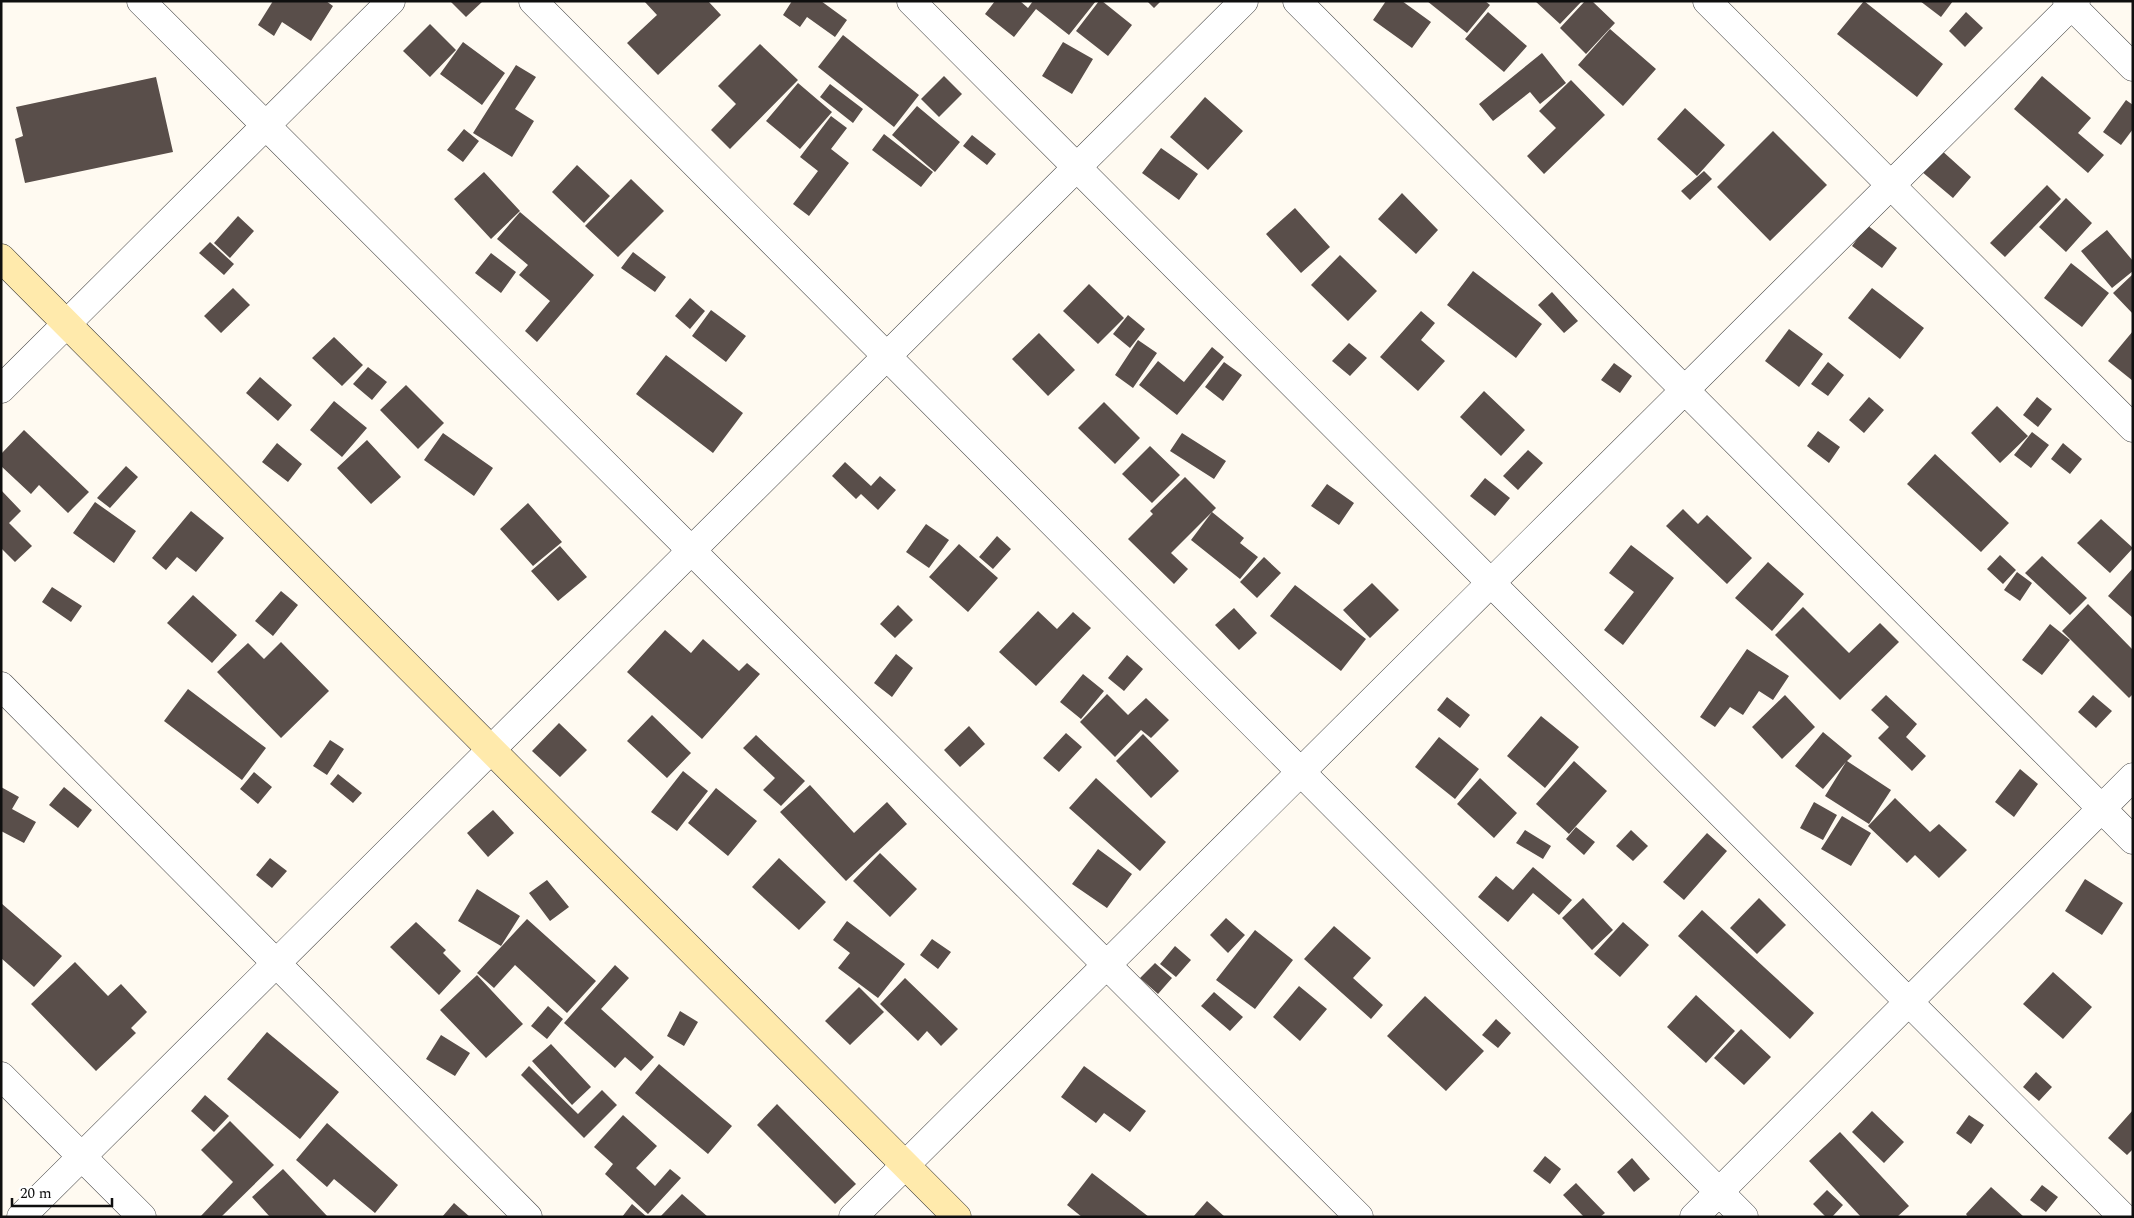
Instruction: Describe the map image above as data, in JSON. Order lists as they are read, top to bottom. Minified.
{"scale_bar":"20 m"}
